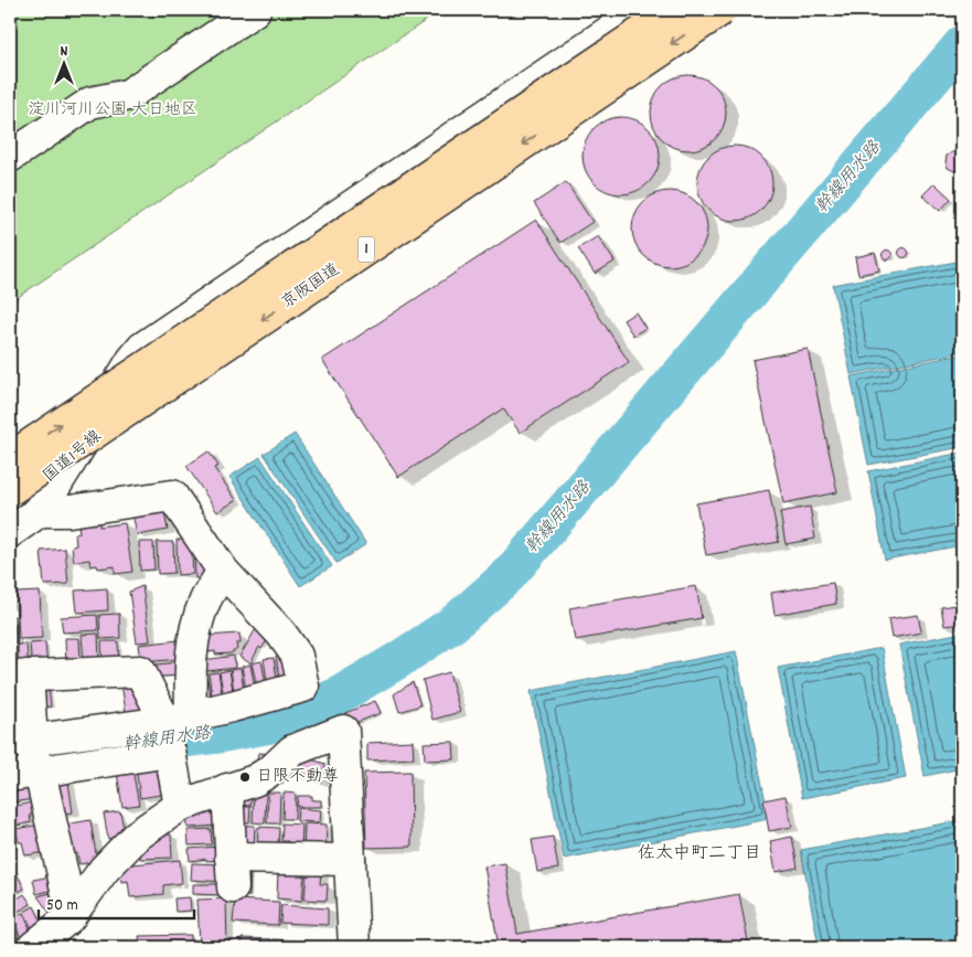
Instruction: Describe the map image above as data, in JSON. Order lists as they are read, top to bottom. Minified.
{"streets":{"highway":["1","京阪国道","国道1号線"]},"crossings":[["京阪国道","国道1号線"]],"districts":["佐太中町二丁目"],"water":["幹線用水路"],"parks":["淀川河川公園 大日地区"],"places":["日限不動尊"],"scale_bar":"50 m","north":"top"}
